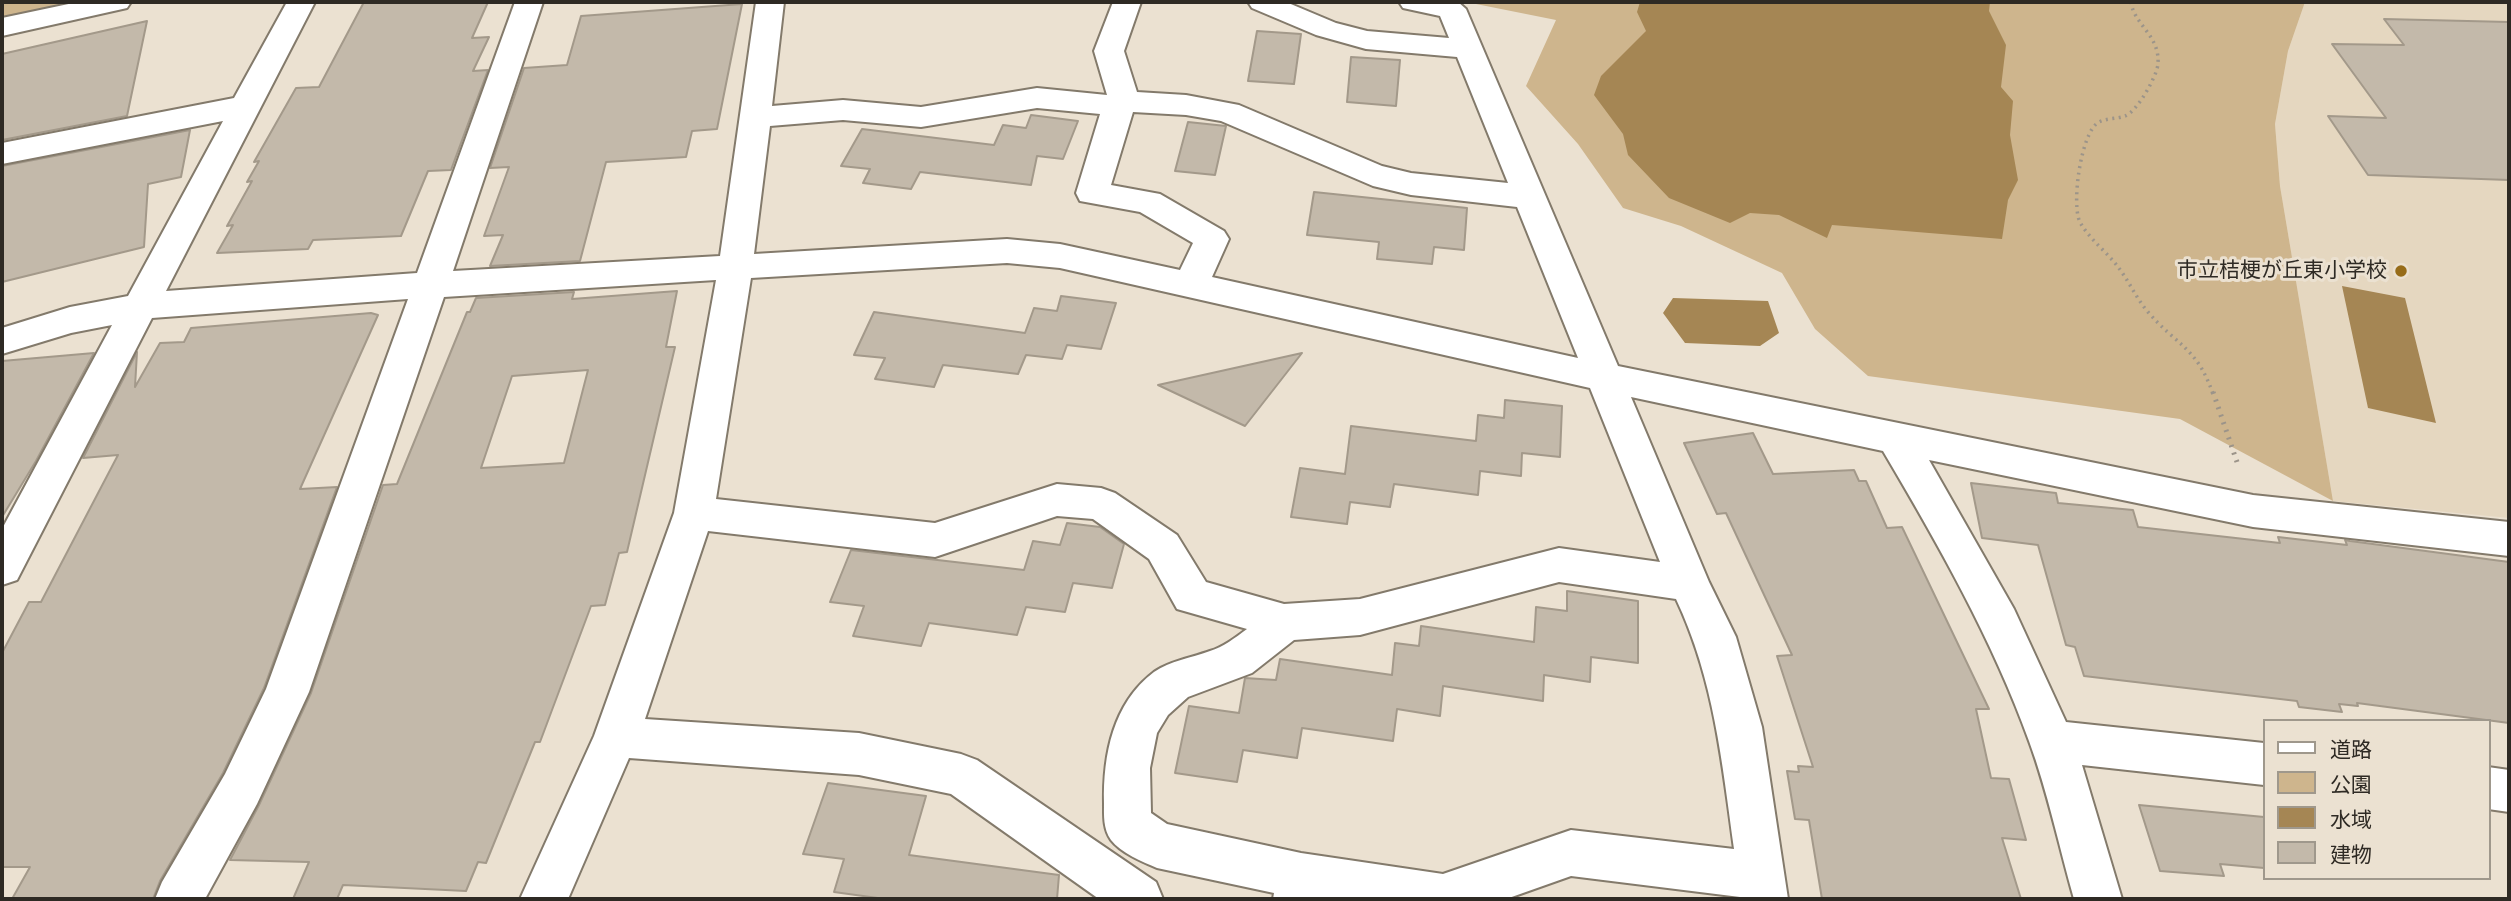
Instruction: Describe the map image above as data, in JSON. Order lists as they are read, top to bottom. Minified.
{"places":["市立桔梗が丘東小学校"],"legend":["道路","公園","水域","建物"]}
